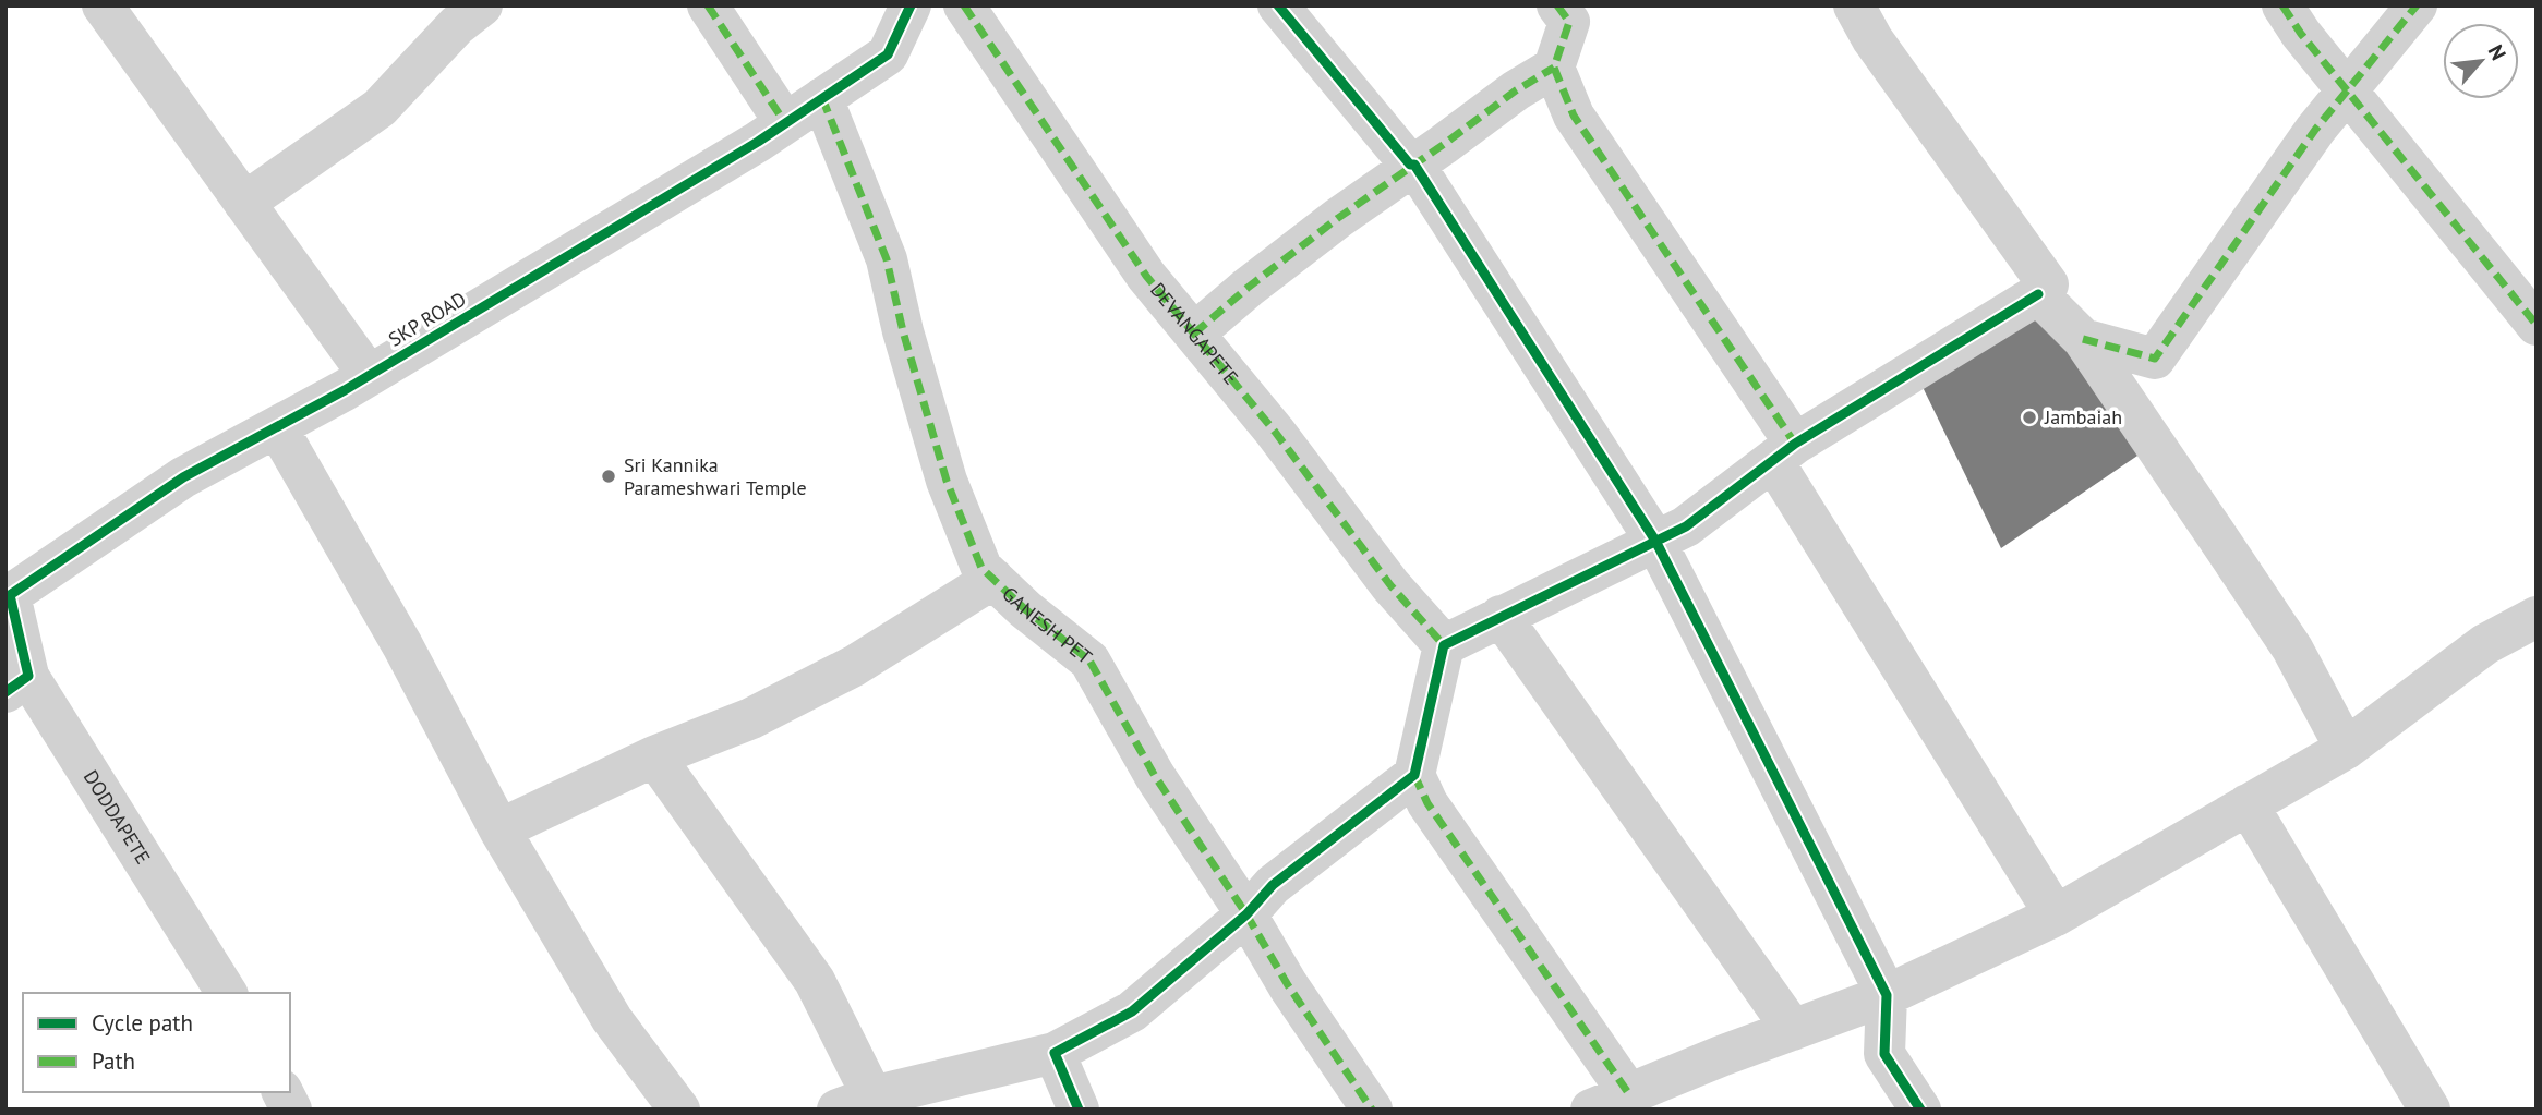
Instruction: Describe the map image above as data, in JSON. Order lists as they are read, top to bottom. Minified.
{"streets":{"street":["SKP ROAD","DEVANGAPETE","GANESH PET","DODDAPETE"]},"crossings":[["SKP ROAD","GANESH PET"],["SKP ROAD","DODDAPETE"]],"places":["Jambaiah","Sri Kannika Parameshwari Temple"],"legend":["Cycle path","Path"],"north":"top right"}
